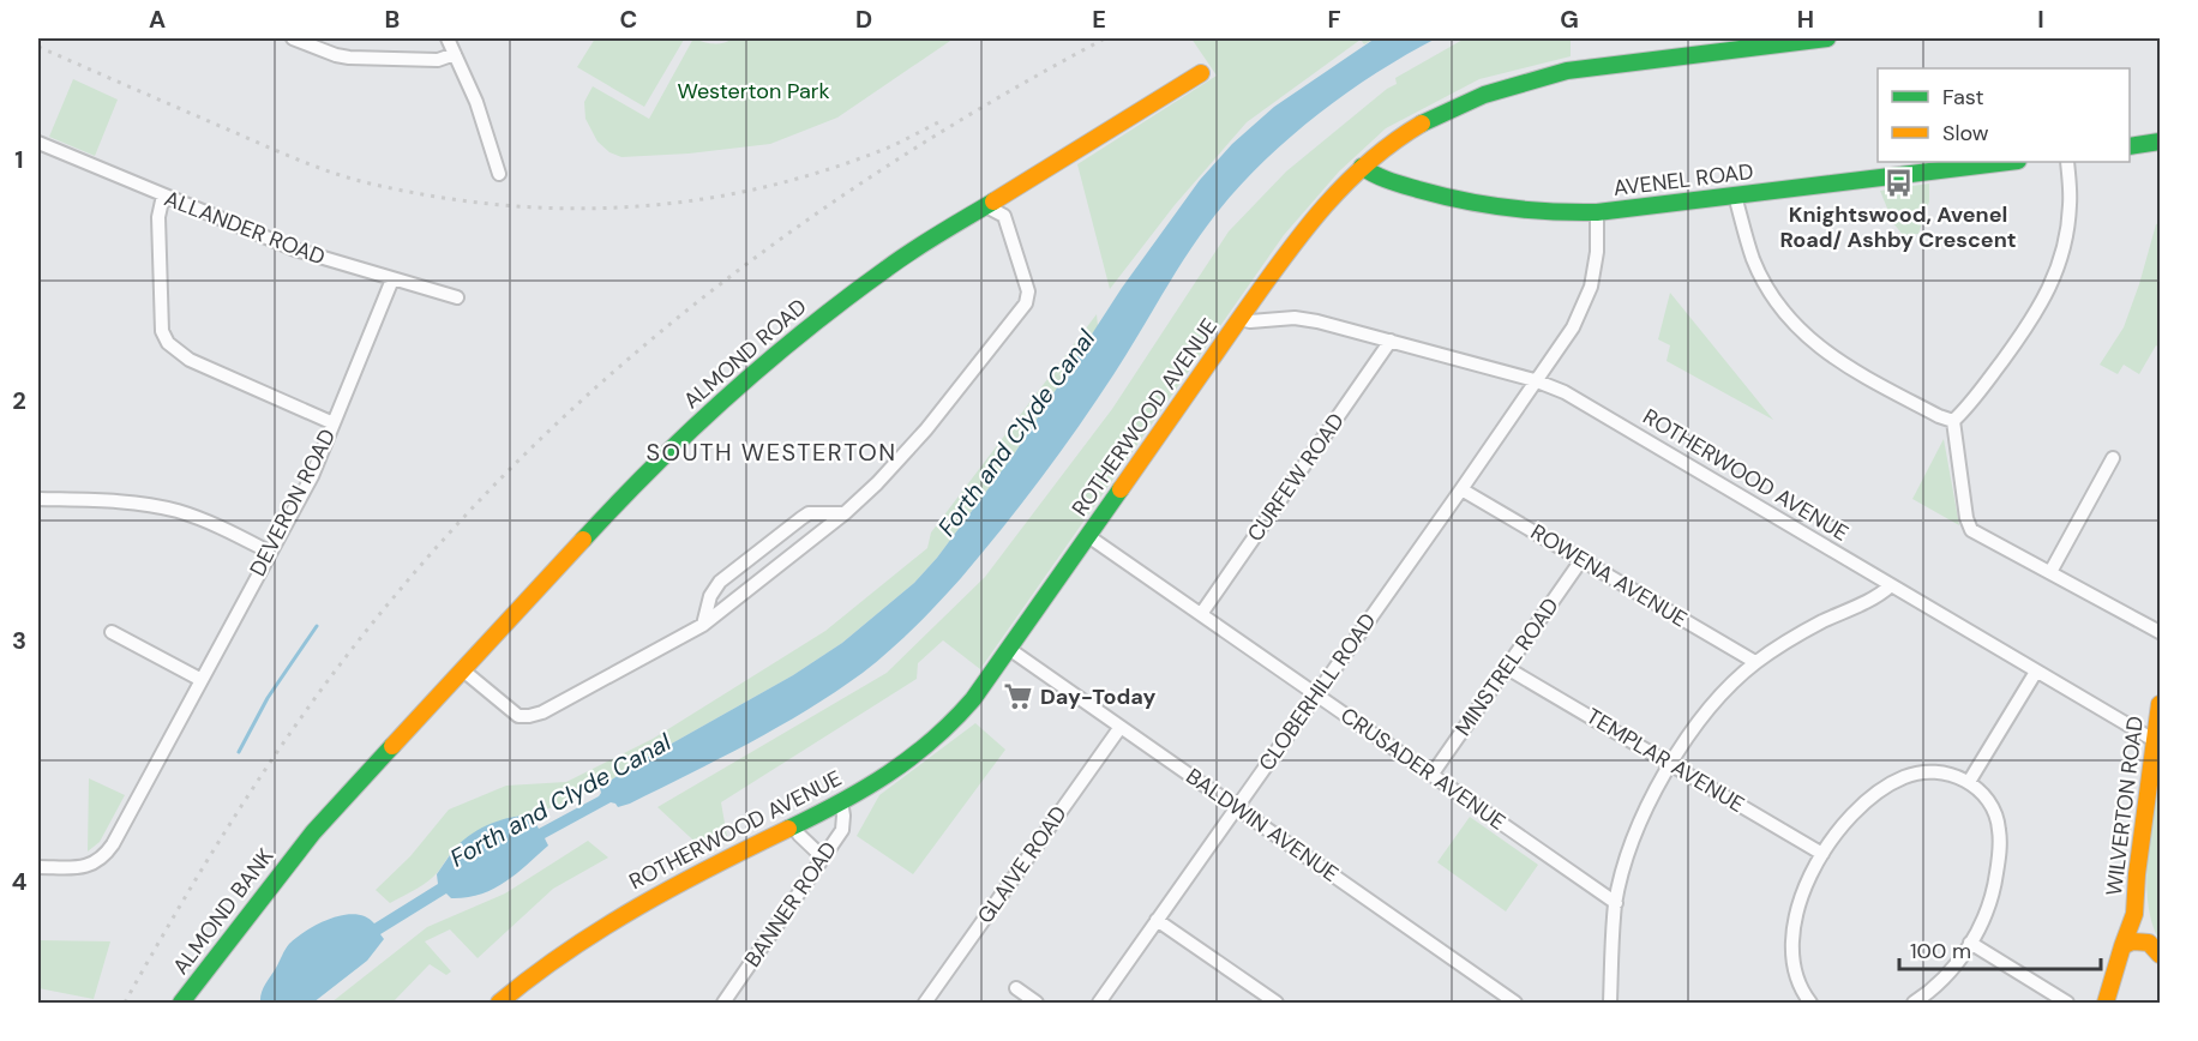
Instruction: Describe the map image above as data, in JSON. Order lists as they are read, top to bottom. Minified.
{"streets":{"street":["AVENEL ROAD","ALLANDER ROAD","ALMOND ROAD","ROTHERWOOD AVENUE","CURFEW ROAD","DEVERON ROAD","ROWENA AVENUE","MINSTREL ROAD","CLOBERHILL ROAD","TEMPLAR AVENUE","CRUSADER AVENUE","WILVERTON ROAD","BALDWIN AVENUE","GLAIVE ROAD","BANNER ROAD","ALMOND BANK"]},"crossings":[["AVENEL ROAD","CLOBERHILL ROAD"],["ALLANDER ROAD","DEVERON ROAD"],["ALMOND ROAD","ALMOND BANK"],["ROTHERWOOD AVENUE","CURFEW ROAD"],["ROTHERWOOD AVENUE","CLOBERHILL ROAD"],["ROTHERWOOD AVENUE","CRUSADER AVENUE"],["ROTHERWOOD AVENUE","WILVERTON ROAD"],["ROTHERWOOD AVENUE","BALDWIN AVENUE"],["ROTHERWOOD AVENUE","BANNER ROAD"],["CURFEW ROAD","CRUSADER AVENUE"],["ROWENA AVENUE","MINSTREL ROAD"],["ROWENA AVENUE","CLOBERHILL ROAD"],["MINSTREL ROAD","TEMPLAR AVENUE"],["MINSTREL ROAD","CRUSADER AVENUE"],["CLOBERHILL ROAD","CRUSADER AVENUE"],["CLOBERHILL ROAD","BALDWIN AVENUE"],["BALDWIN AVENUE","GLAIVE ROAD"]],"districts":["SOUTH WESTERTON"],"water":["Forth and Clyde Canal"],"parks":["Westerton Park"],"places":{"bus stop":["Knightswood, Avenel Road/ Ashby Crescent"],"supermarket":["Day-Today"]},"legend":["Fast","Slow"],"scale_bar":"100 m","grid":{"columns":["A","B","C","D","E","F","G","H","I"],"rows":["1","2","3","4"]}}
